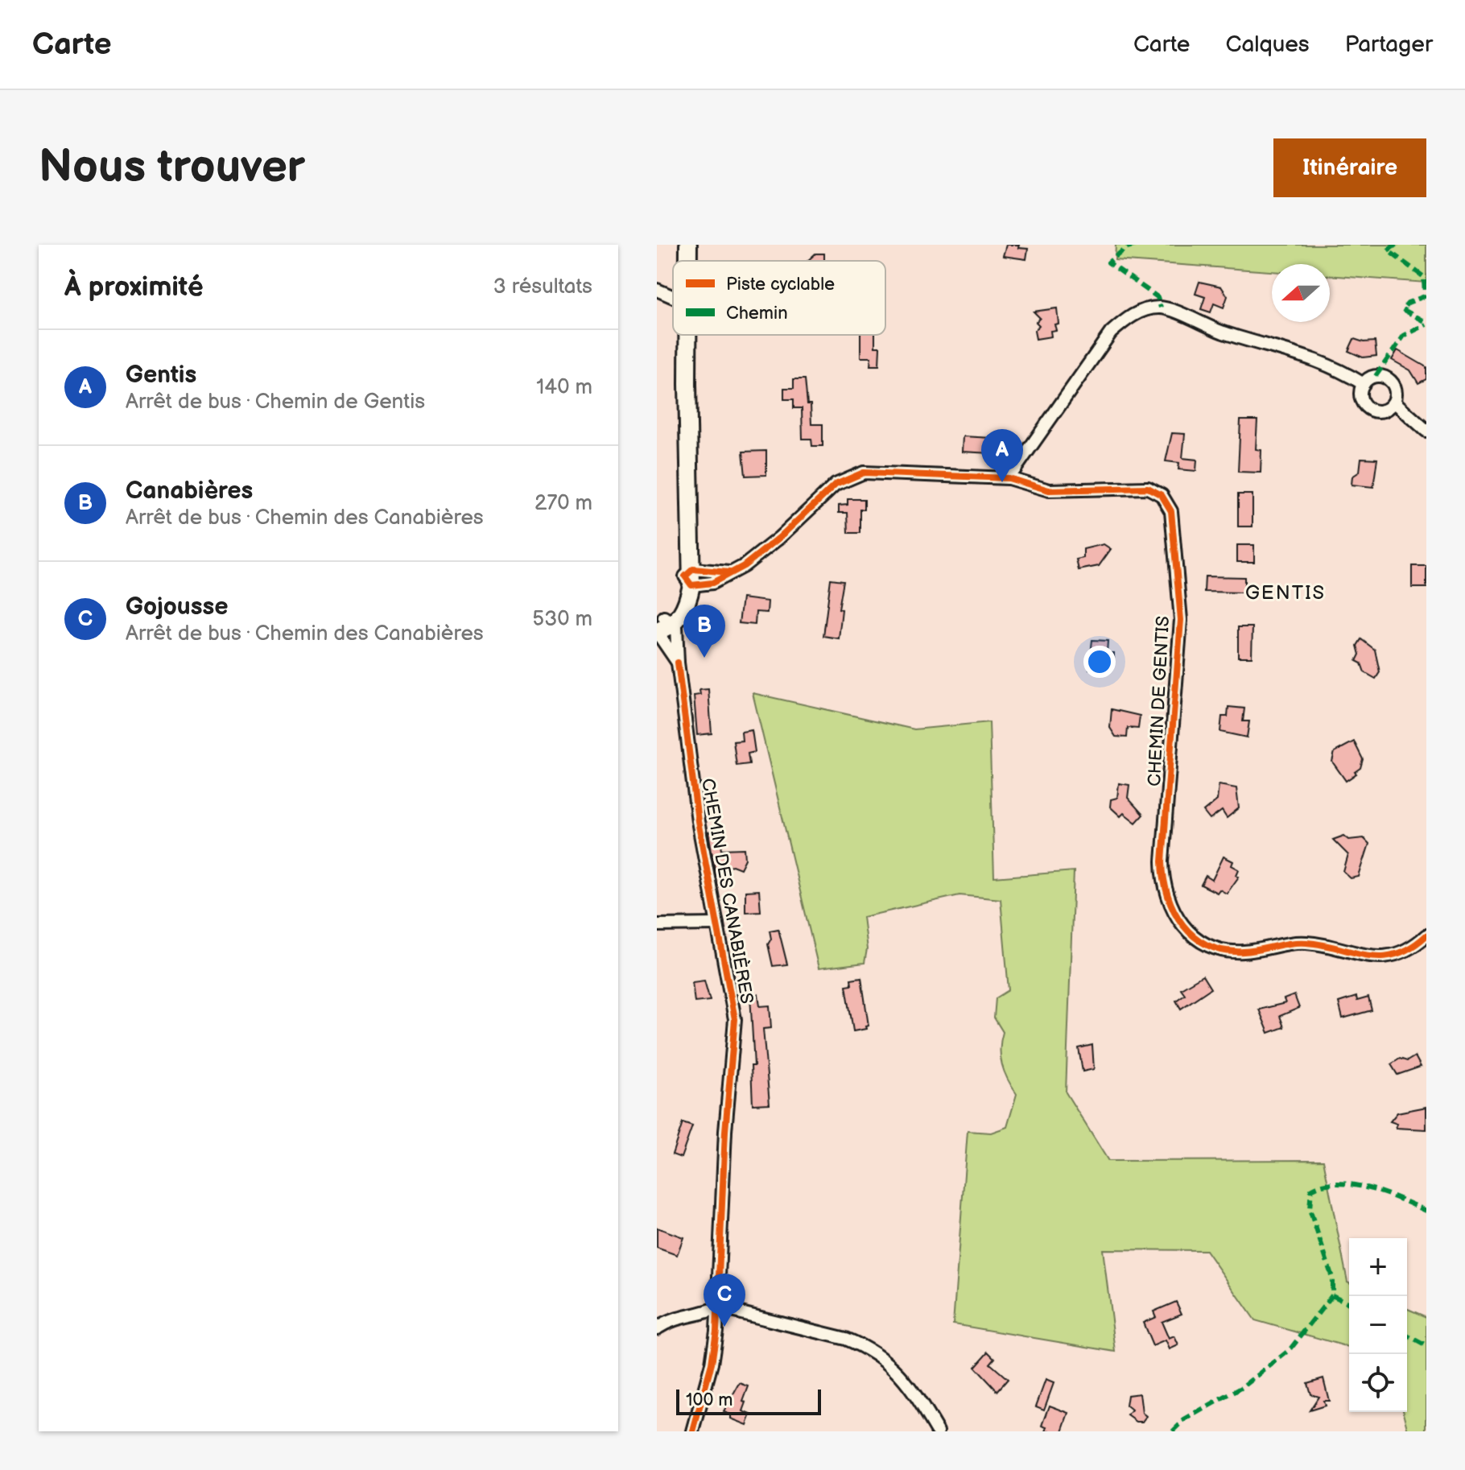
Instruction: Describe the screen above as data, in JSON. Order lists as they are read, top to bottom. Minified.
{"streets":{"street":["CHEMIN DE GENTIS","CHEMIN DES CANABIÈRES"]},"districts":["GENTIS"],"legend":["Piste cyclable","Chemin"],"scale_bar":"100 m","north":"left","page":{"header":"Carte","nav":["Carte","Calques","Partager"],"buttons":"Itinéraire","title":"Nous trouver","heading":["À proximité","3 résultats"],"list":[{"mark":"A","name":"Gentis","note":"Arrêt de bus · Chemin de Gentis","value":"140 m"},{"mark":"B","name":"Canabières","note":"Arrêt de bus · Chemin des Canabières","value":"270 m"},{"mark":"C","name":"Gojousse","note":"Arrêt de bus · Chemin des Canabières","value":"530 m"}],"pins":["A","B","C"],"map_buttons":["+","−"],"scale":"100 m"}}
